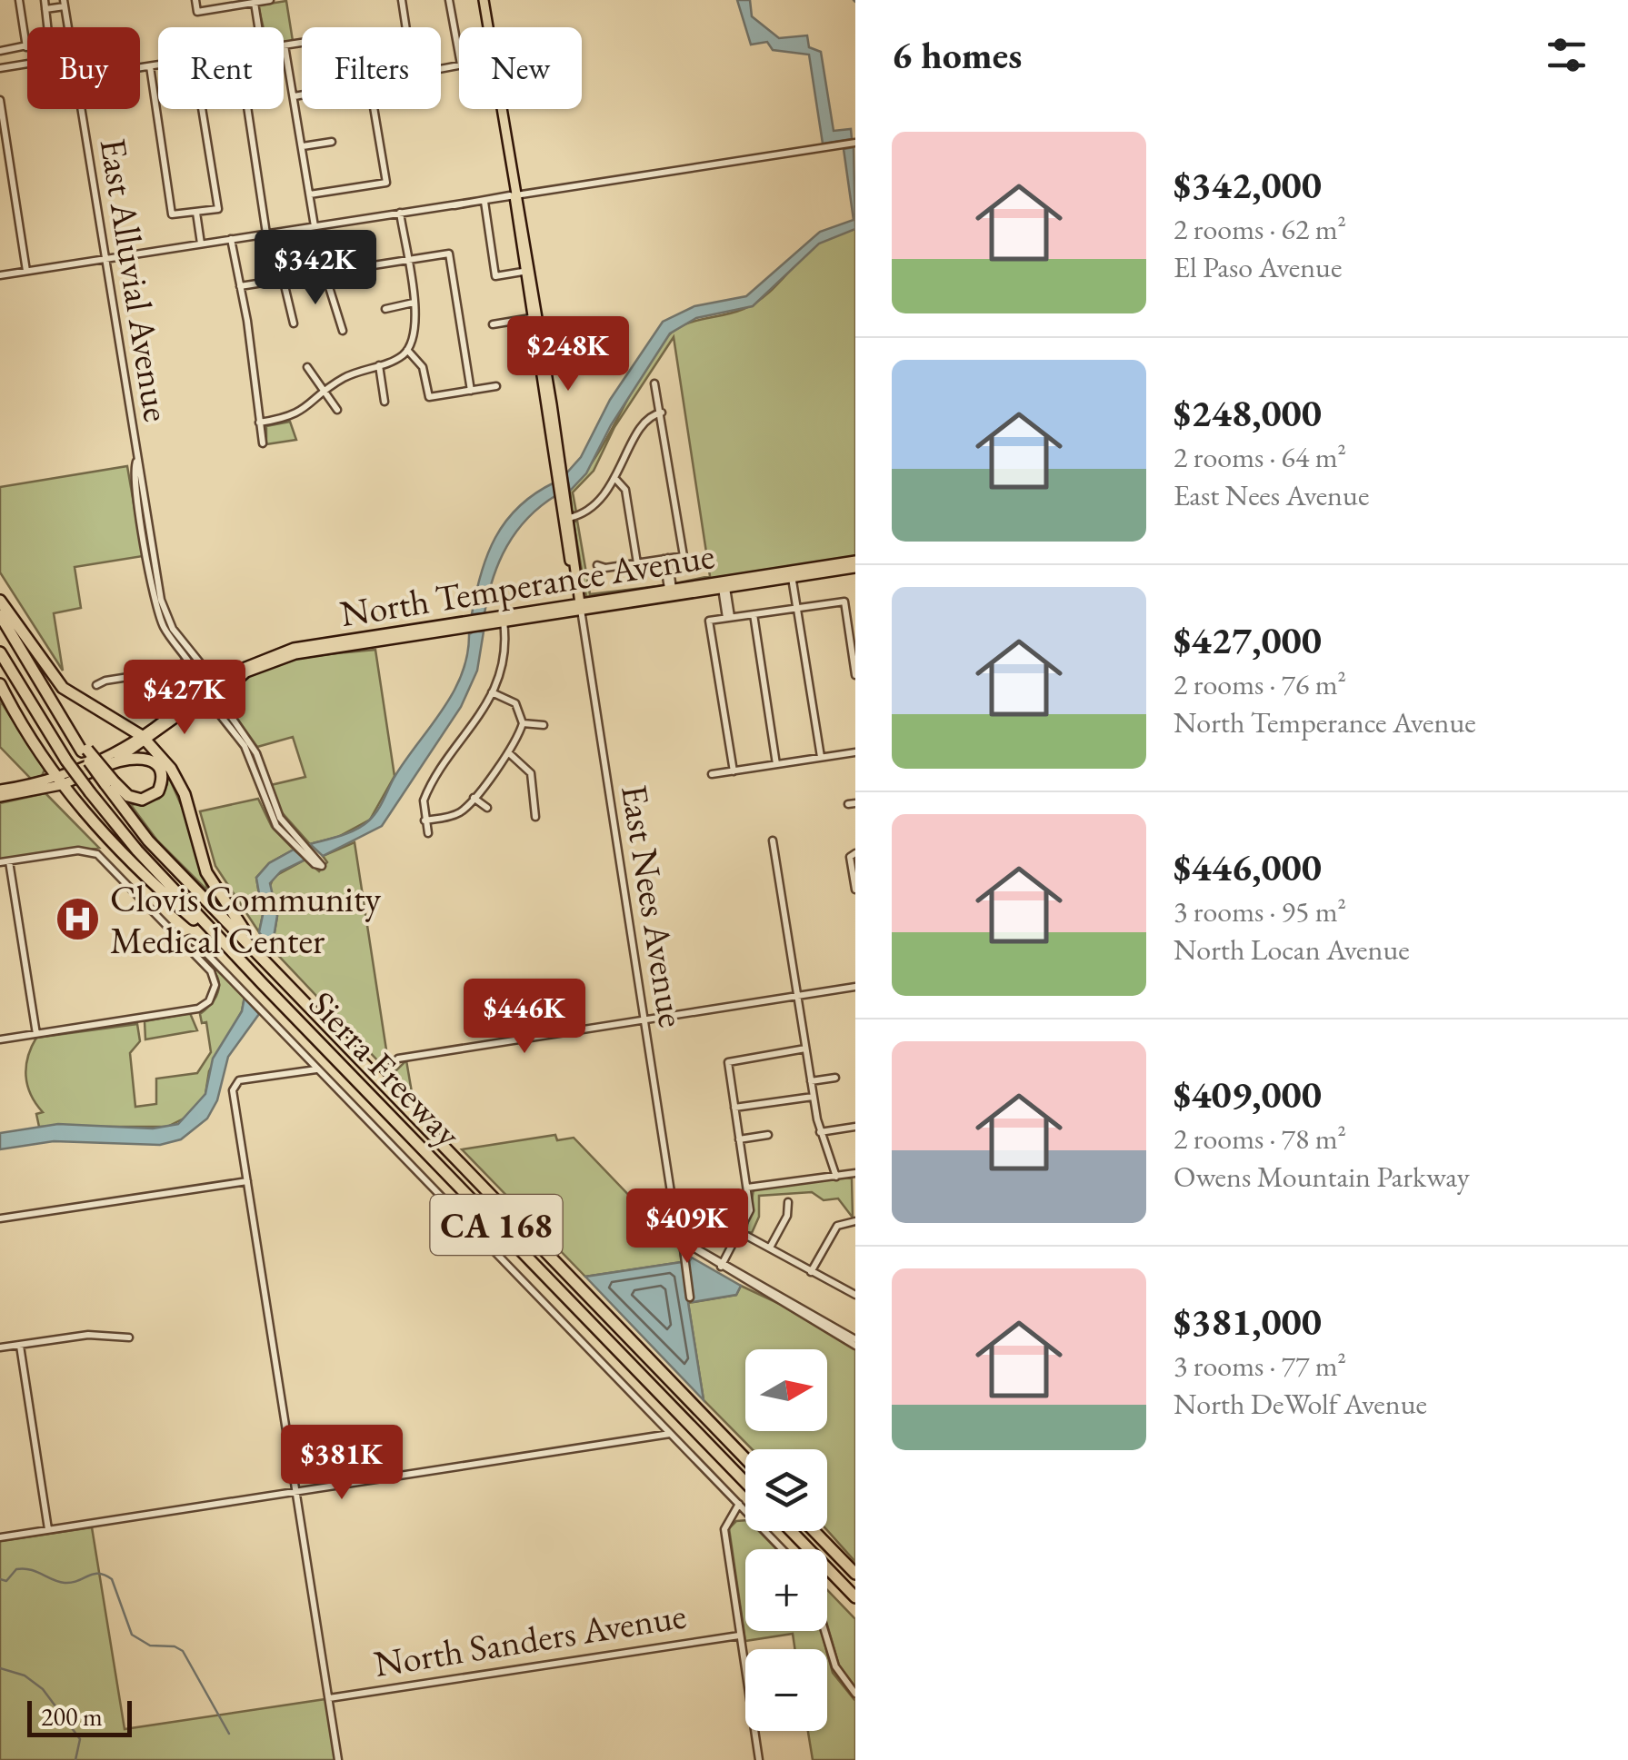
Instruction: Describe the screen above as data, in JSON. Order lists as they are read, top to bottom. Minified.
{"streets":{"highway":["Sierra Freeway","CA 168"],"main road":["North Temperance Avenue","East Nees Avenue"],"street":["East Alluvial Avenue","North Sanders Avenue"]},"crossings":[["East Alluvial Avenue","North Temperance Avenue"],["North Temperance Avenue","East Nees Avenue"]],"places":{"hospital":["Clovis Community Medical Center"]},"scale_bar":"200 m","north":"right","page":{"heading":"6 homes","chip":["Buy","Rent","Filters","New"],"list":[{"name":"$342,000","note":"2 rooms · 62 m² · El Paso Avenue"},{"name":"$248,000","note":"2 rooms · 64 m² · East Nees Avenue"},{"name":"$427,000","note":"2 rooms · 76 m² · North Temperance Avenue"},{"name":"$446,000","note":"3 rooms · 95 m² · North Locan Avenue"},{"name":"$409,000","note":"2 rooms · 78 m² · Owens Mountain Parkway"},{"name":"$381,000","note":"3 rooms · 77 m² · North DeWolf Avenue"}],"price":["$342K","$248K","$427K","$446K","$409K","$381K"],"map_buttons":["+","−"],"scale":"200 m"}}
